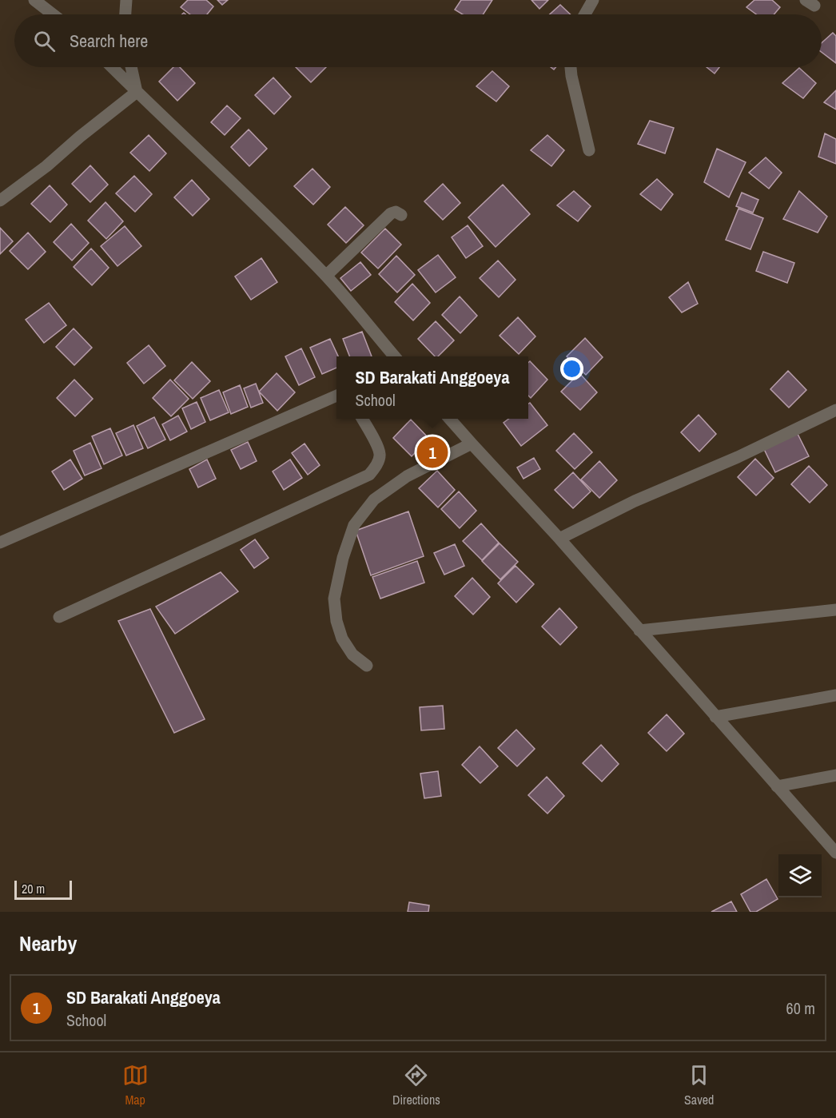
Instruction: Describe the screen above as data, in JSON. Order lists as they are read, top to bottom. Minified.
{"scale_bar":"20 m","page":{"search":"Search here","popup":["SD Barakati Anggoeya","School"],"pins":"1","scale":"20 m","heading":"Nearby","list":[{"mark":"1","name":"SD Barakati Anggoeya","note":"School","value":"60 m"}],"nav":["Map","Directions","Saved"]}}
